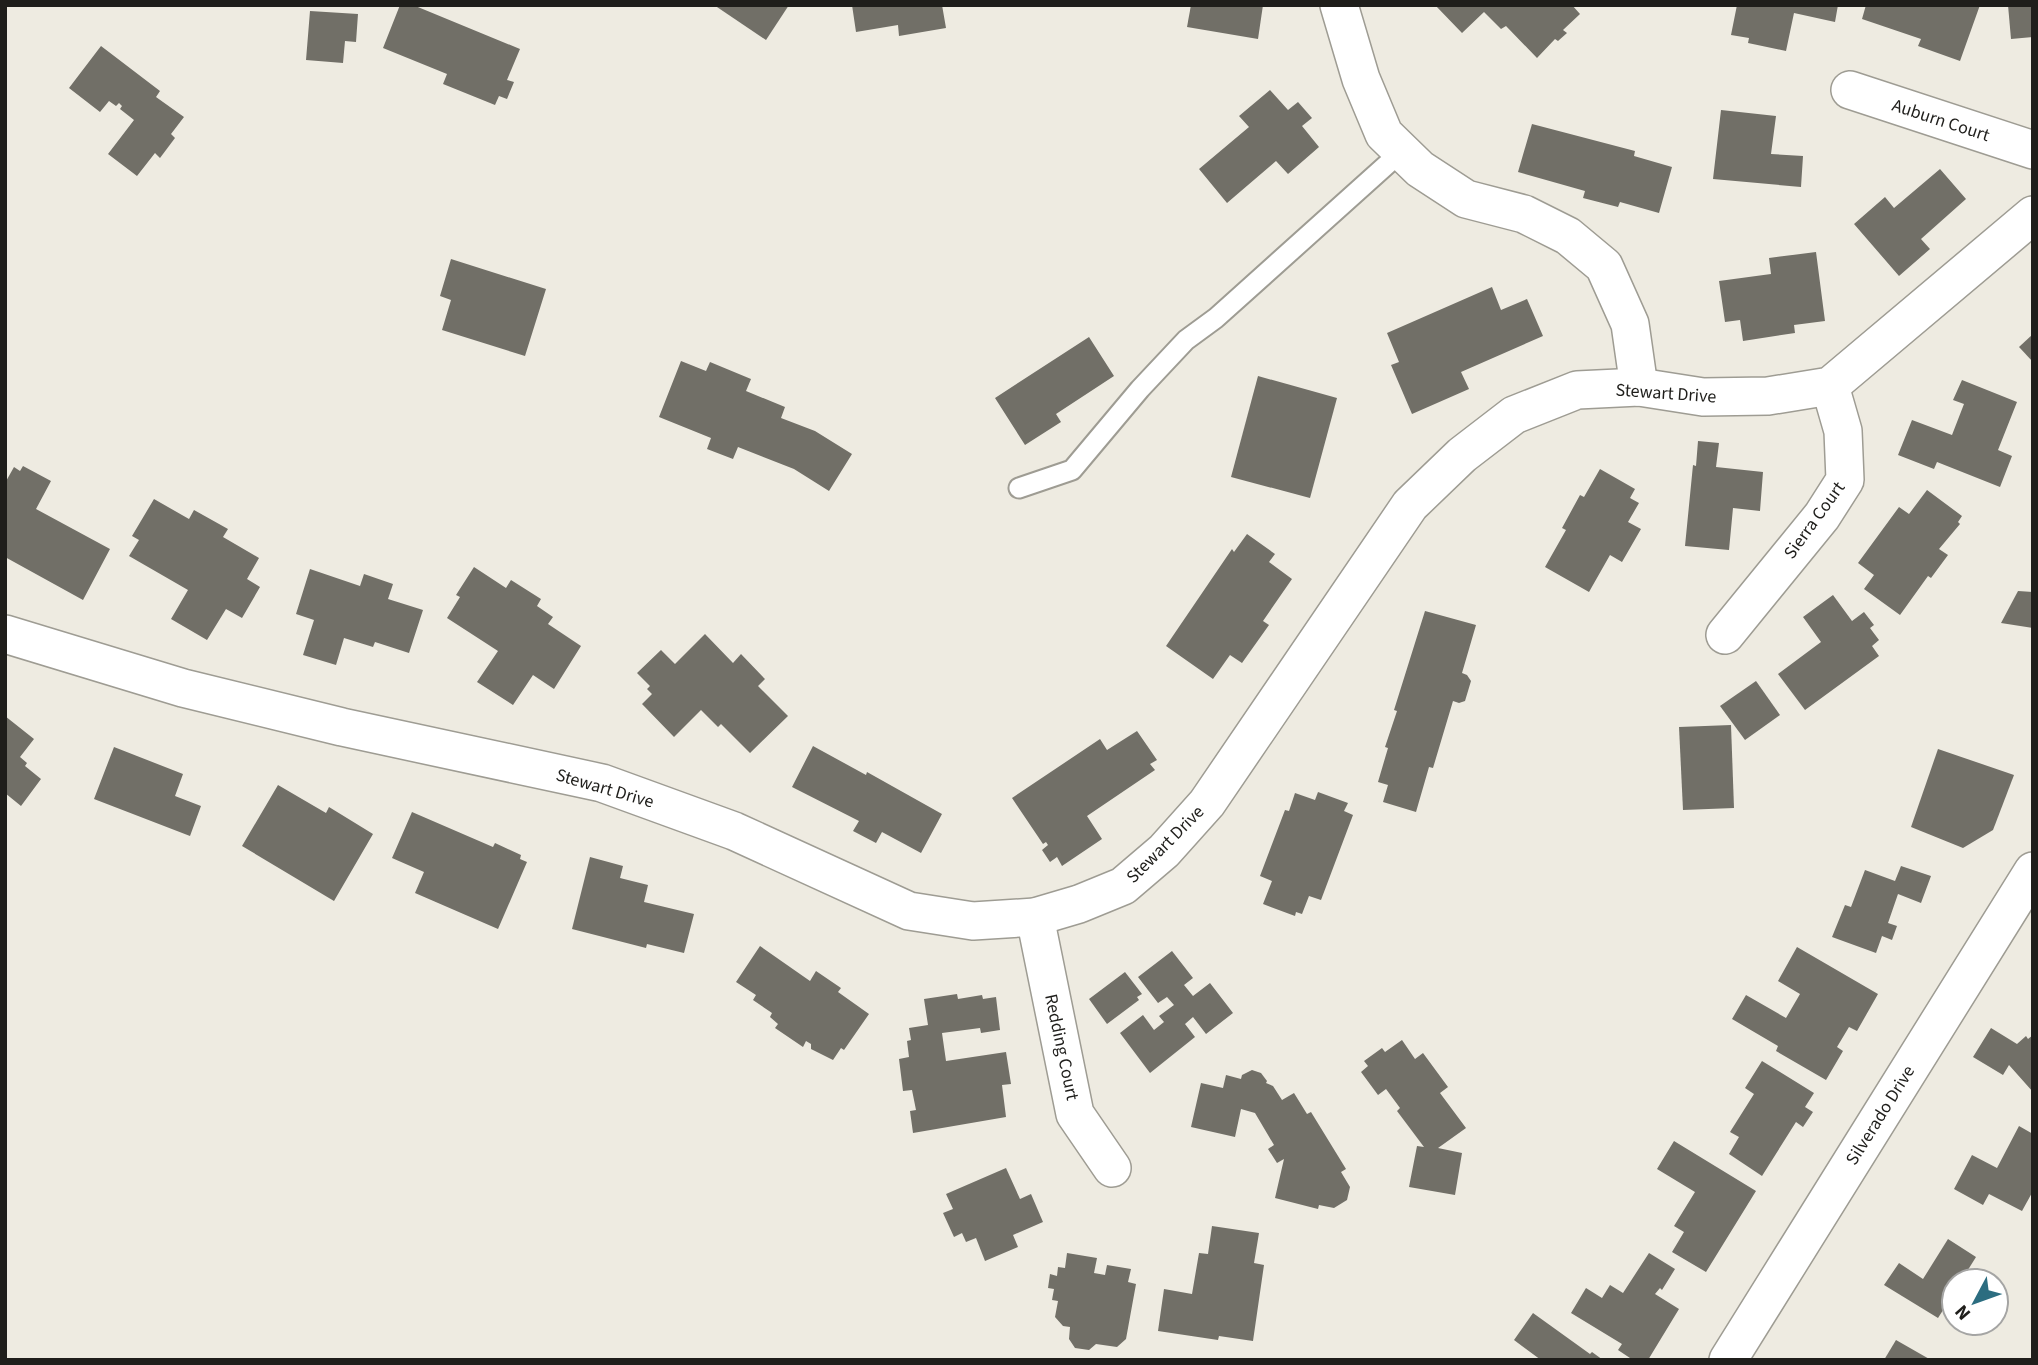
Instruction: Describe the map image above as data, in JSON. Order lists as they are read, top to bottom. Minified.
{"streets":{"street":["Auburn Court","Stewart Drive","Sierra Court","Redding Court","Silverado Drive"]},"crossings":[["Stewart Drive","Sierra Court"],["Stewart Drive","Redding Court"]],"north":"bottom left"}
